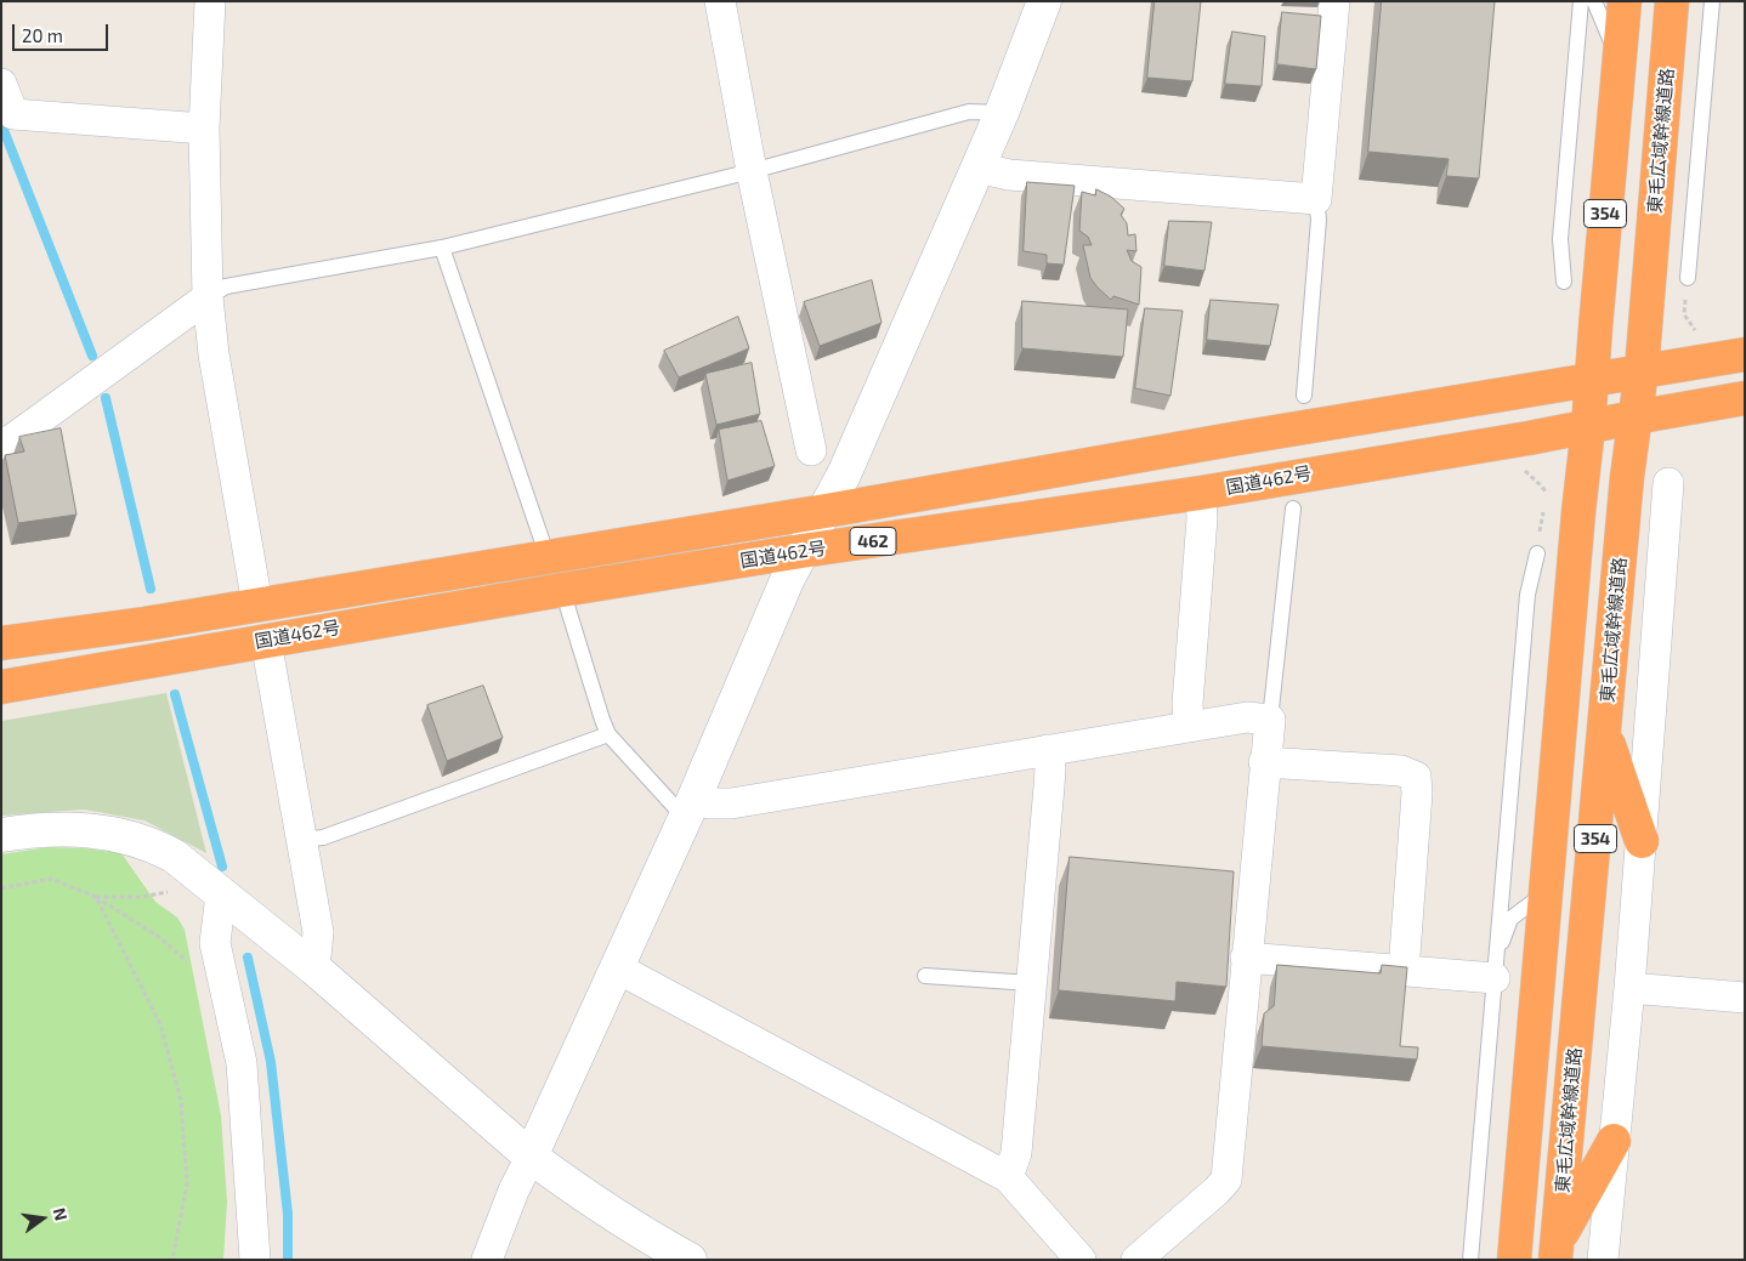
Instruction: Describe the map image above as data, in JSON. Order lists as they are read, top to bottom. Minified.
{"streets":{"highway":["東毛広域幹線道路","354","国道462号","462"]},"crossings":[["東毛広域幹線道路","国道462号"],["354","国道462号"]],"scale_bar":"20 m","north":"right"}
